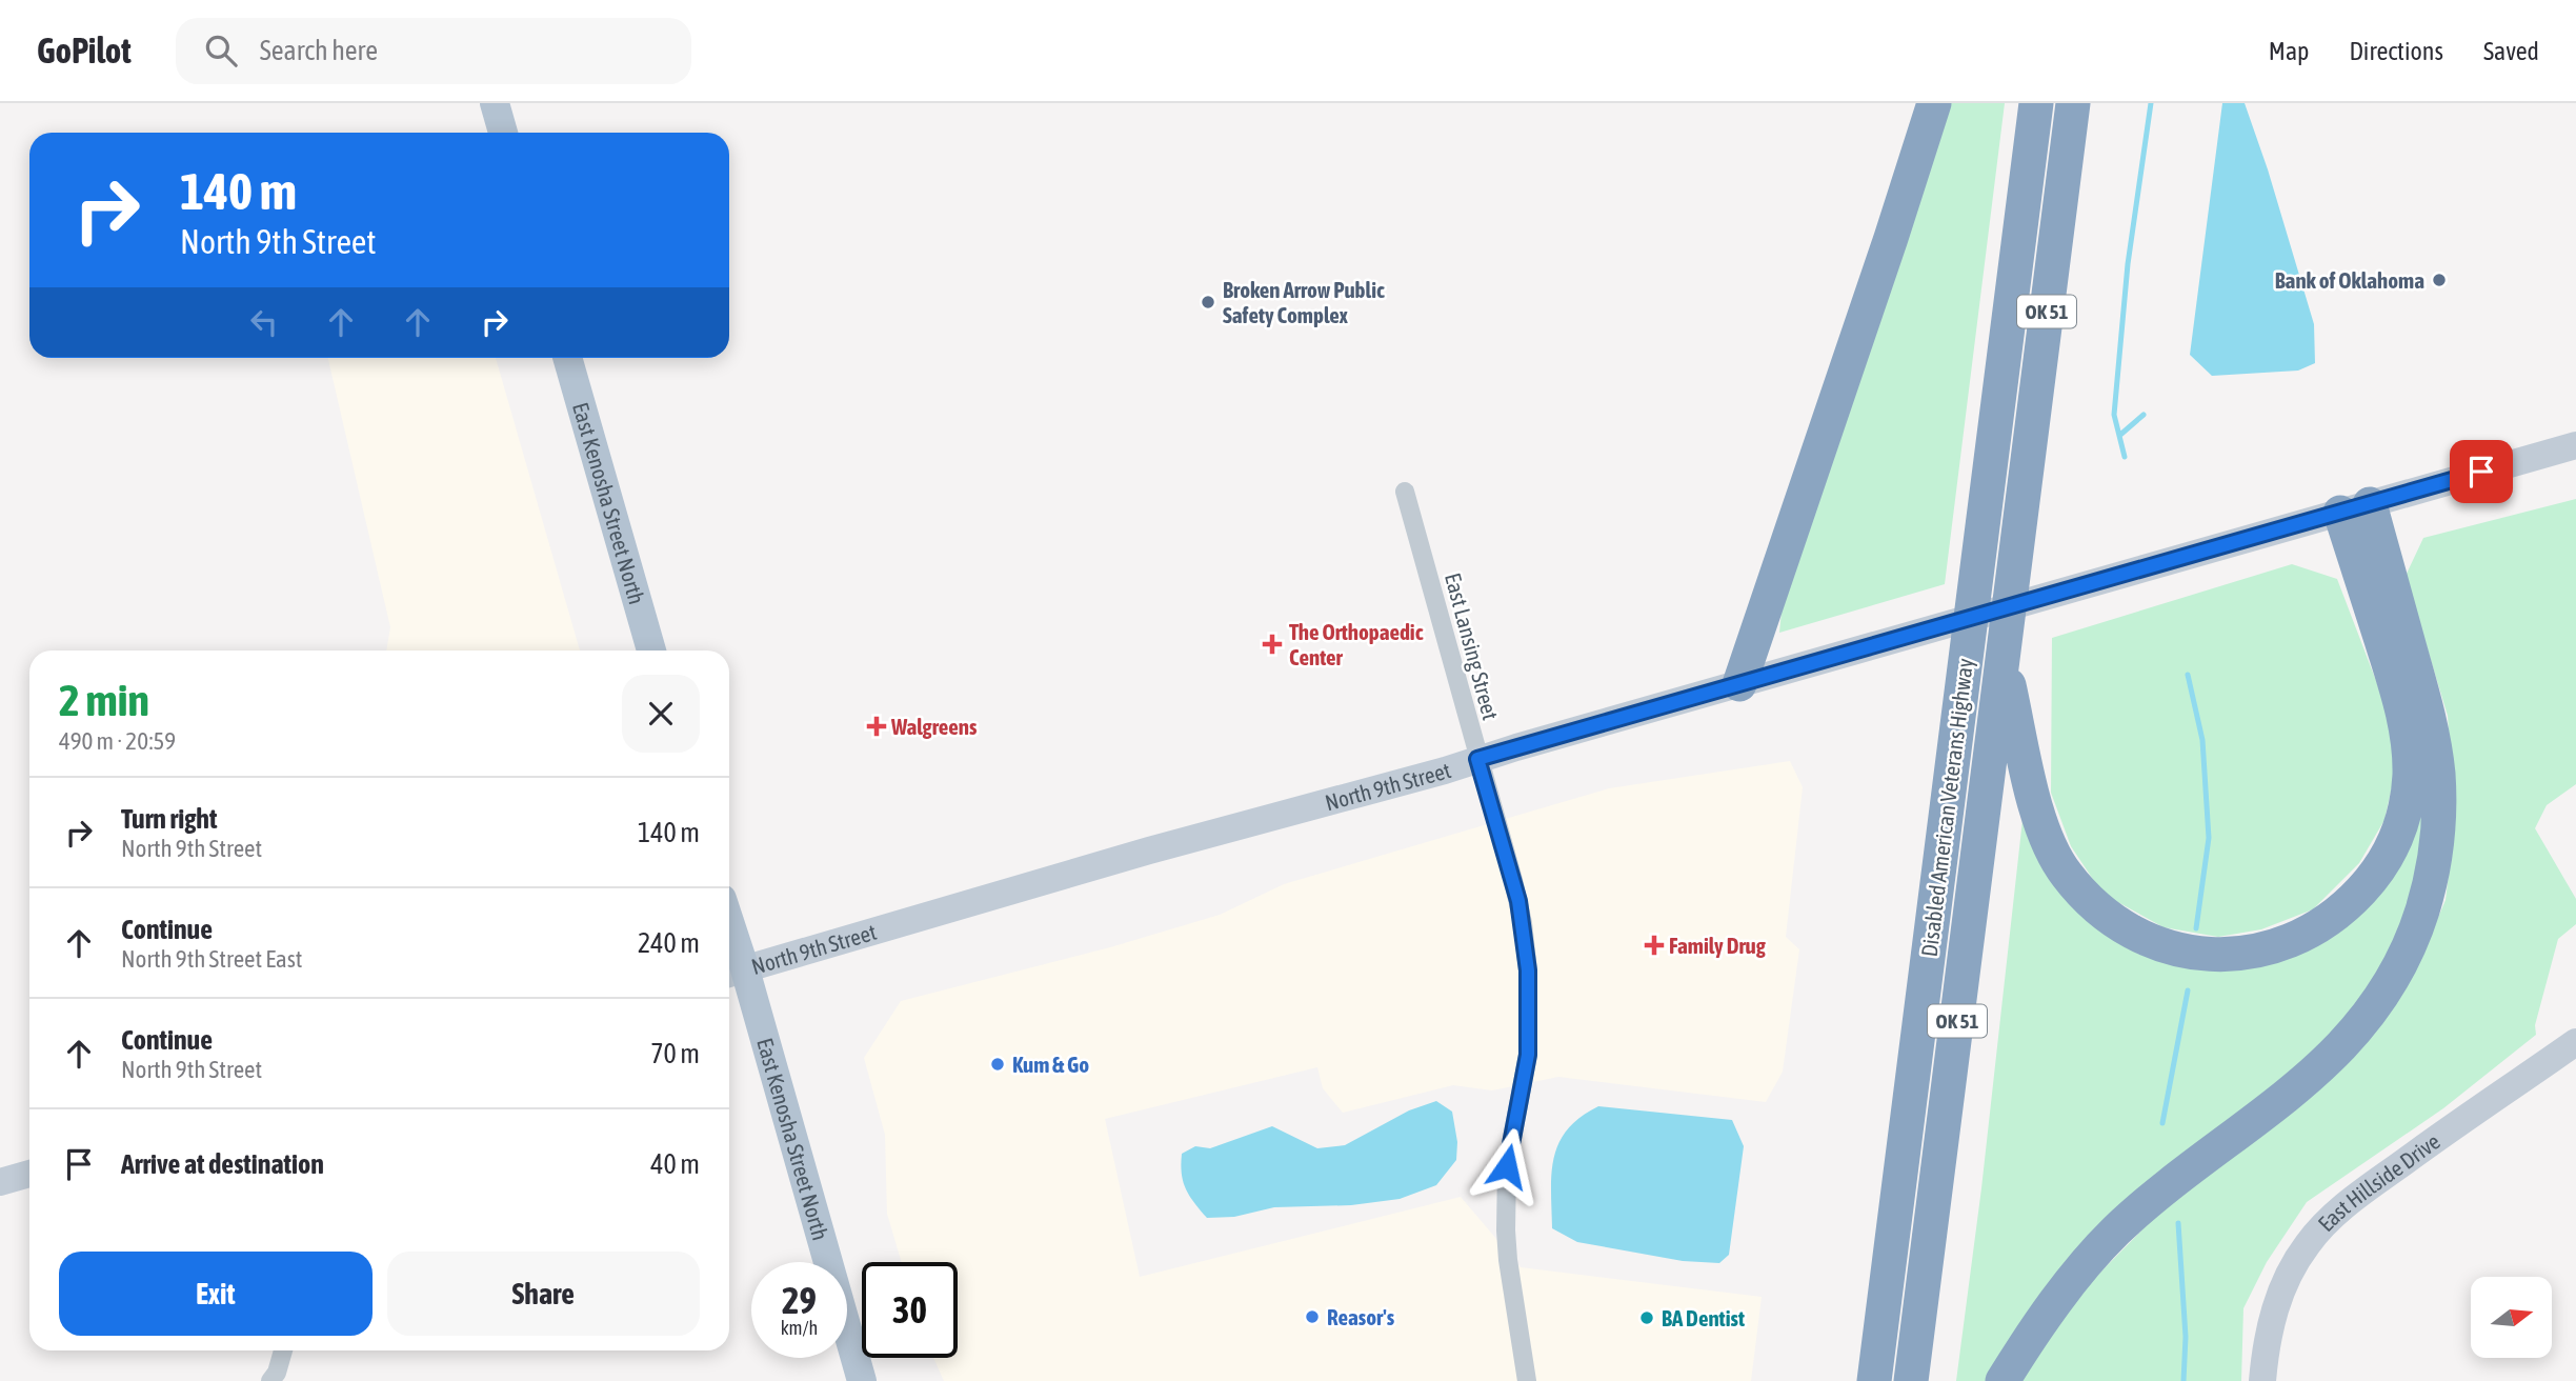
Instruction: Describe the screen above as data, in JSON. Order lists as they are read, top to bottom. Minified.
{"streets":{"highway":["OK 51","Disabled American Veterans Highway"],"main road":["East Kenosha Street North","North 9th Street","East Hillside Drive"],"street":["East Lansing Street"]},"crossings":[["East Kenosha Street North","North 9th Street"],["East Lansing Street","North 9th Street"]],"places":{"other":["Bank of Oklahoma","Broken Arrow Public Safety Complex","Kum & Go","Reasor's","BA Dentist"],"health":["The Orthopaedic Center","Walgreens","Family Drug"]},"north":"right","page":{"header":"GoPilot","search":"Search here","nav":["Map","Directions","Saved"],"turn":["140 m","North 9th Street"],"heading":["2 min","490 m · 20:59"],"list":[{"name":"Turn right","note":"North 9th Street","value":"140 m"},{"name":"Continue","note":"North 9th Street East","value":"240 m"},{"name":"Continue","note":"North 9th Street","value":"70 m"},{"name":"Arrive at destination","value":"40 m"}],"buttons":["Exit","Share"],"speed":"29 km/h","limit":"30"}}
